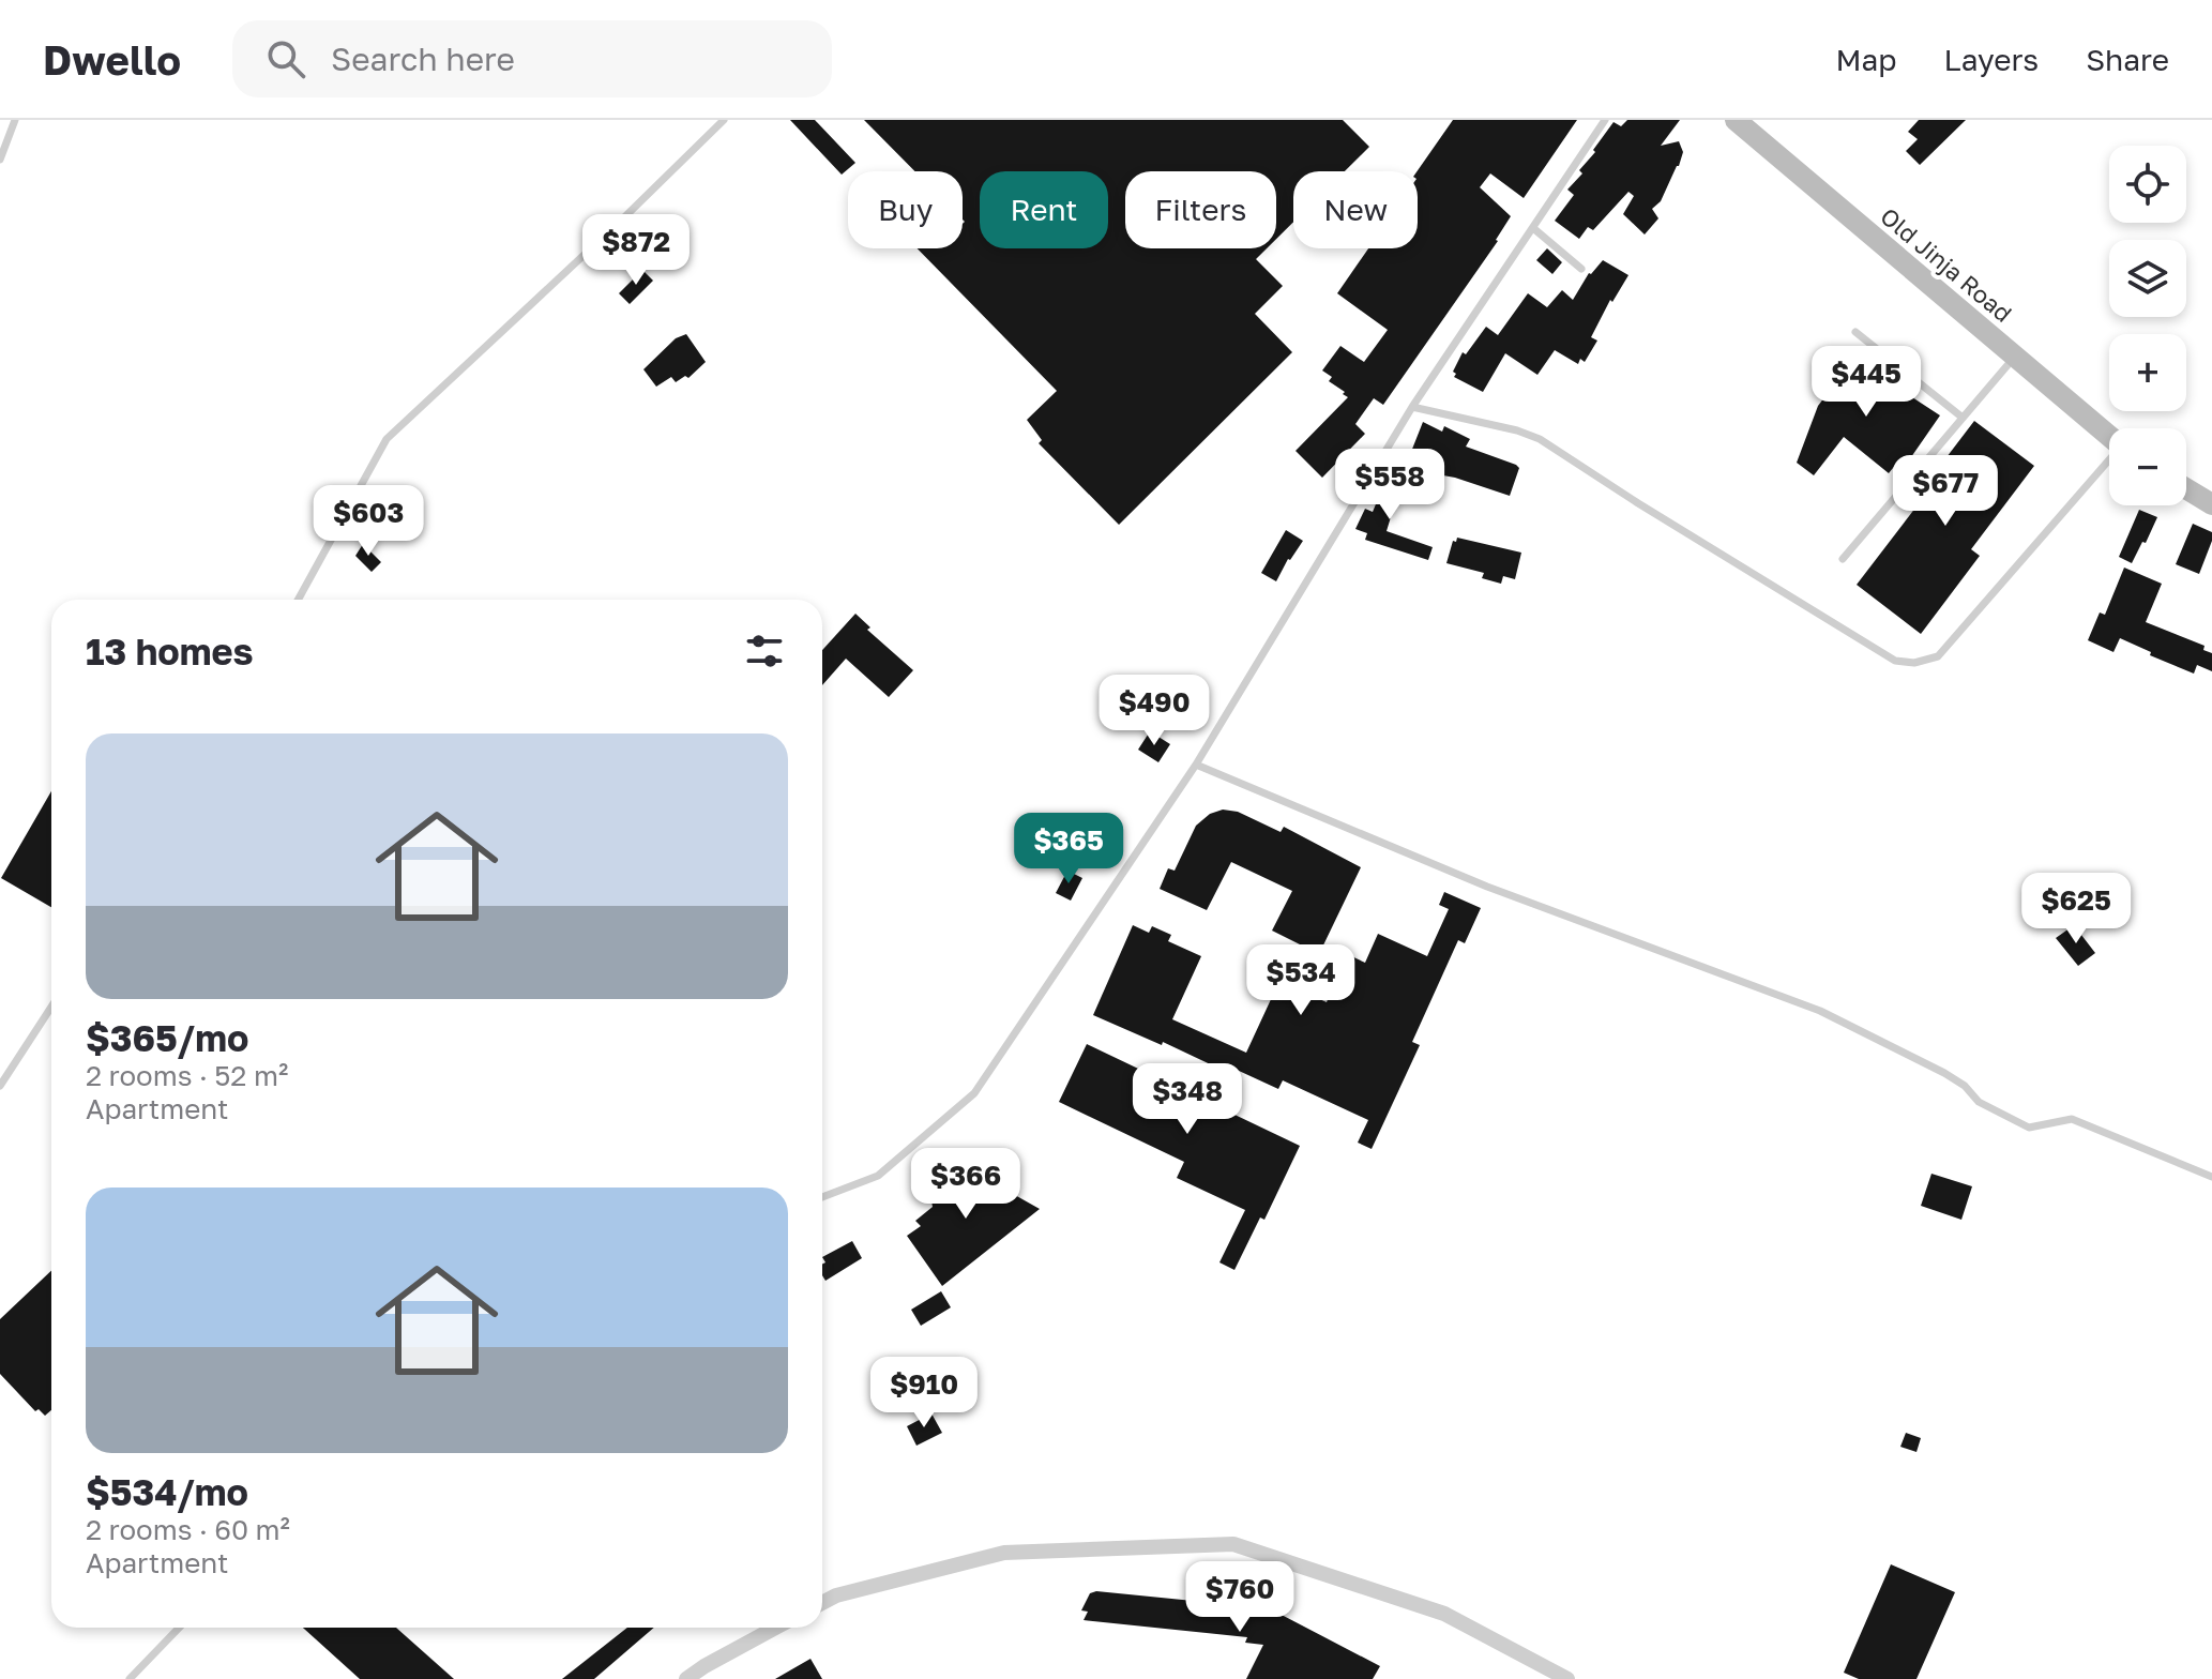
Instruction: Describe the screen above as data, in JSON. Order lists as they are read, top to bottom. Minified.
{"streets":{"main road":["Old Jinja Road"]},"page":{"header":"Dwello","search":"Search here","nav":["Map","Layers","Share"],"map_buttons":["+","−"],"chip":["Buy","Rent","Filters","New"],"price":["$872","$445","$558","$677","$603","$490","$365","$625","$534","$348","$366","$910","$760"],"heading":"13 homes","list":[{"name":"$365/mo","note":"2 rooms · 52 m² · Apartment"},{"name":"$534/mo","note":"2 rooms · 60 m² · Apartment"}]}}
